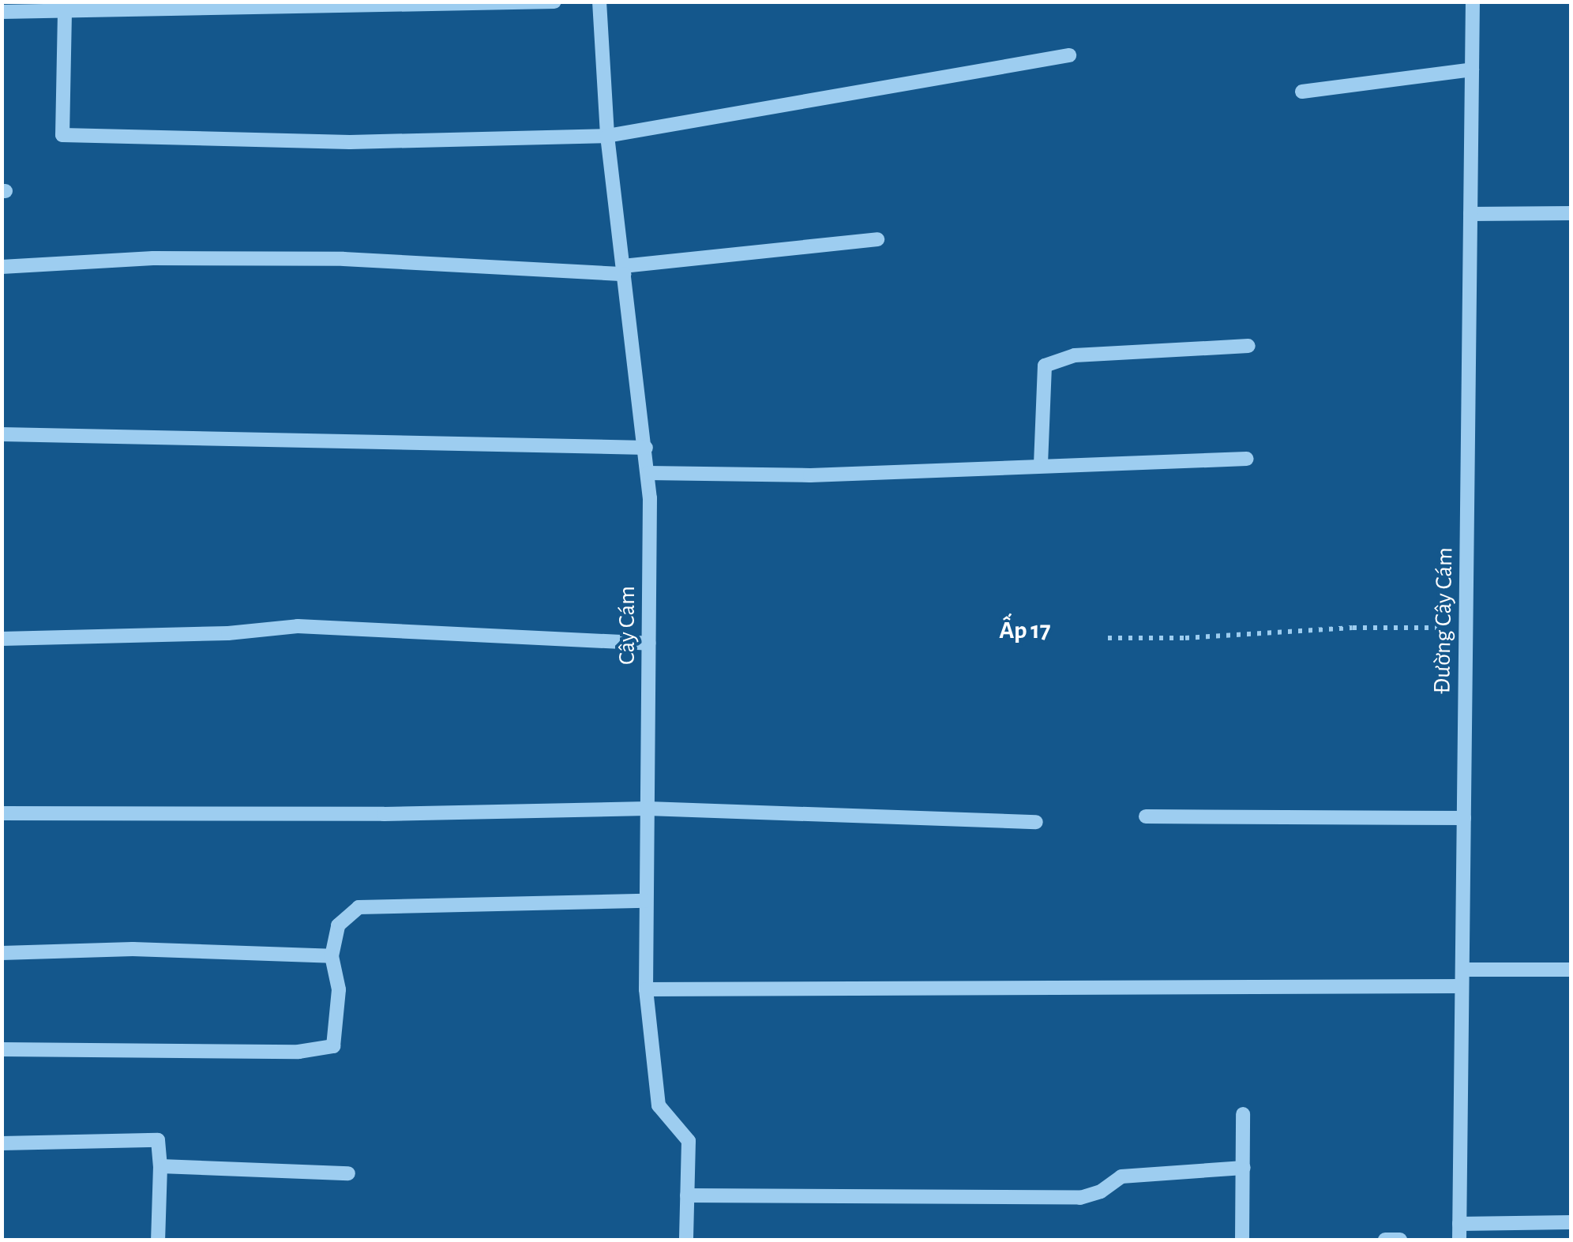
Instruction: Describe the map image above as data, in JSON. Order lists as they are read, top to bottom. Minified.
{"streets":{"street":["Đường Cây Cám","Cây Cám"]},"districts":["Ấp 17"]}
